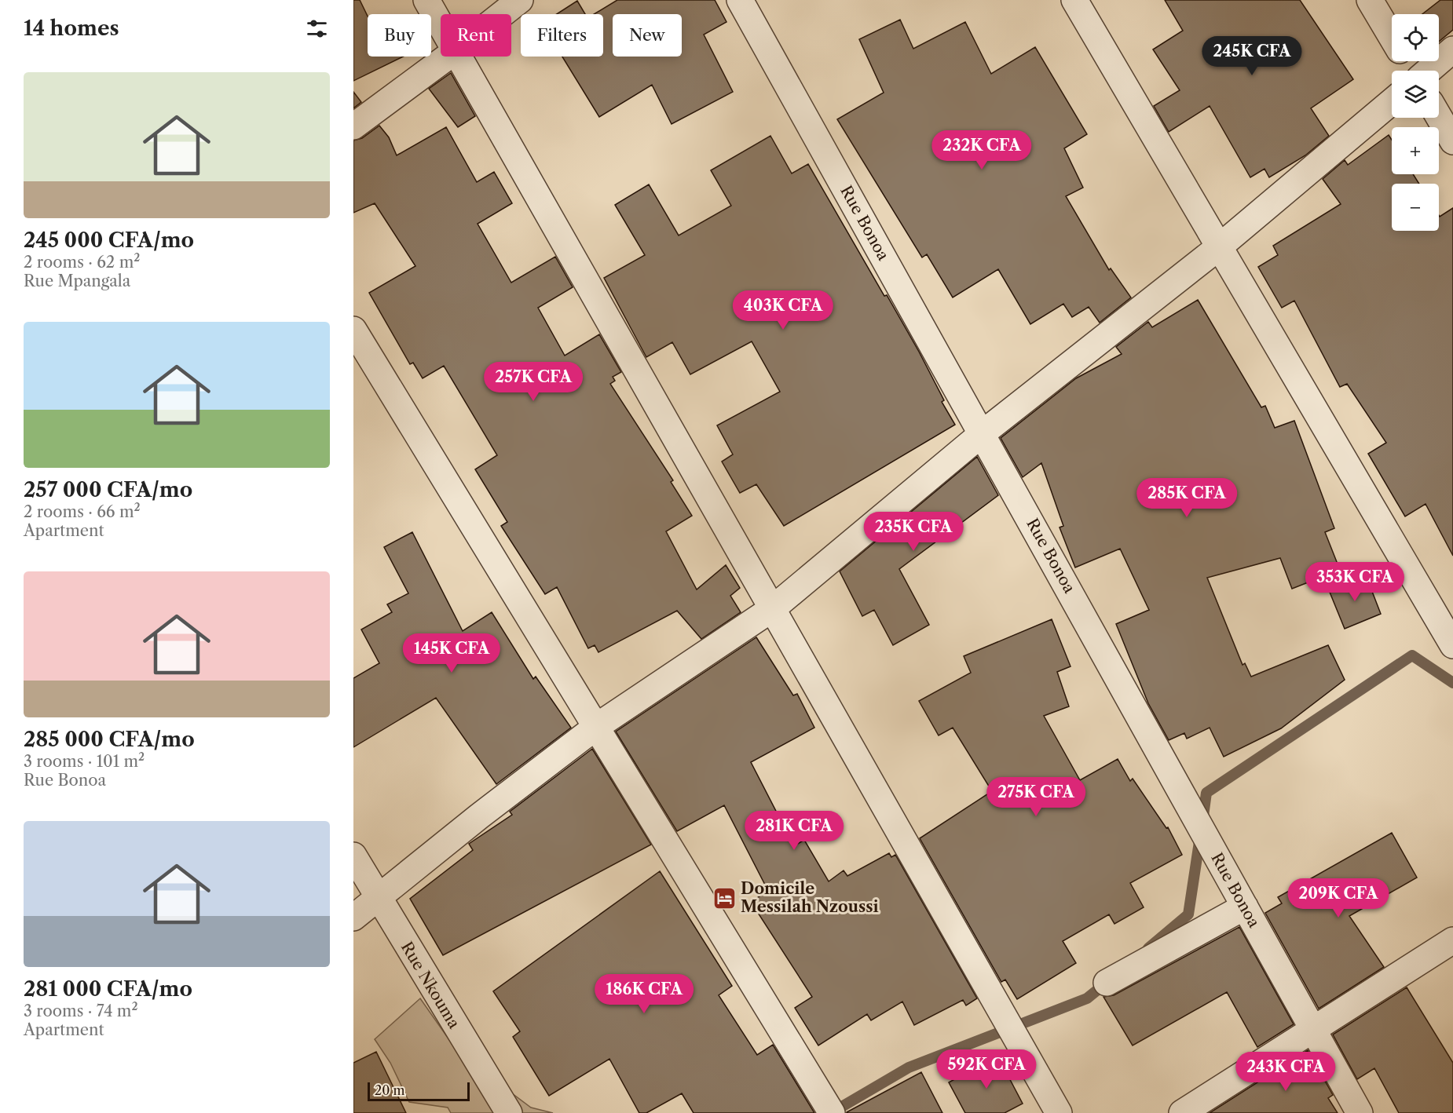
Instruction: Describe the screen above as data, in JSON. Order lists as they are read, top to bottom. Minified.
{"streets":{"street":["Rue Bonoa","Rue Nkouma"]},"places":{"hotel":["Domicile Messilah Nzoussi"]},"scale_bar":"20 m","page":{"heading":"14 homes","map_buttons":["+","−"],"chip":["Buy","Rent","Filters","New"],"price":["245K CFA","232K CFA","403K CFA","257K CFA","285K CFA","235K CFA","353K CFA","145K CFA","275K CFA","281K CFA","209K CFA","186K CFA","592K CFA","243K CFA"],"list":[{"name":"245 000 CFA/mo","note":"2 rooms · 62 m² · Rue Mpangala"},{"name":"257 000 CFA/mo","note":"2 rooms · 66 m² · Apartment"},{"name":"285 000 CFA/mo","note":"3 rooms · 101 m² · Rue Bonoa"},{"name":"281 000 CFA/mo","note":"3 rooms · 74 m² · Apartment"}],"scale":"20 m"}}
